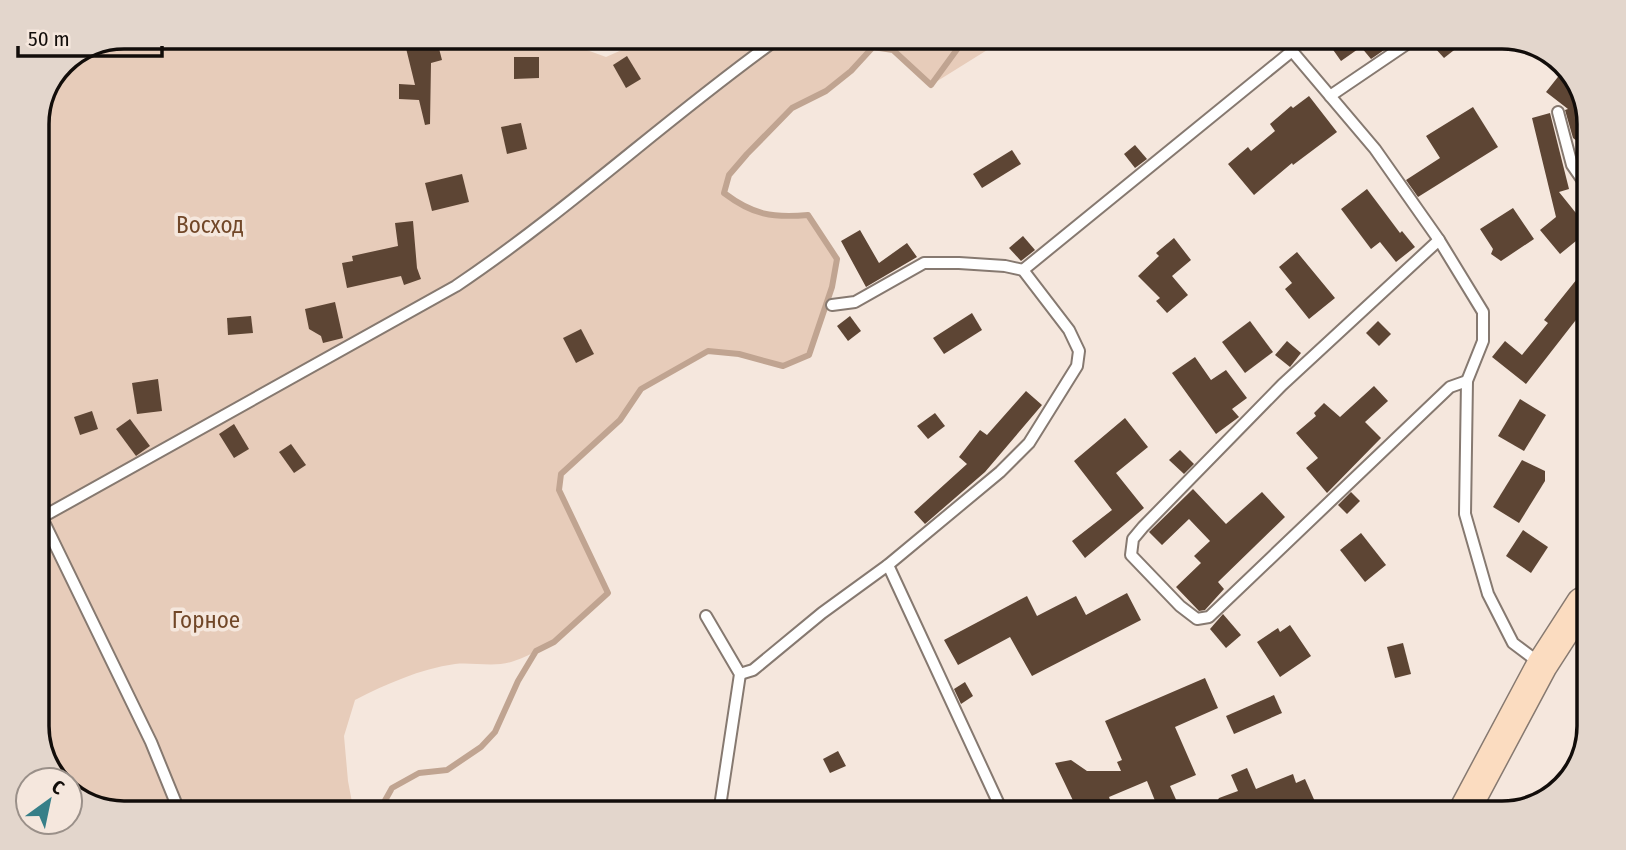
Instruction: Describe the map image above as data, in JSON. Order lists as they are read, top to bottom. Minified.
{"parks":["Восход","Горное"],"scale_bar":"50 m","north":"top right"}
